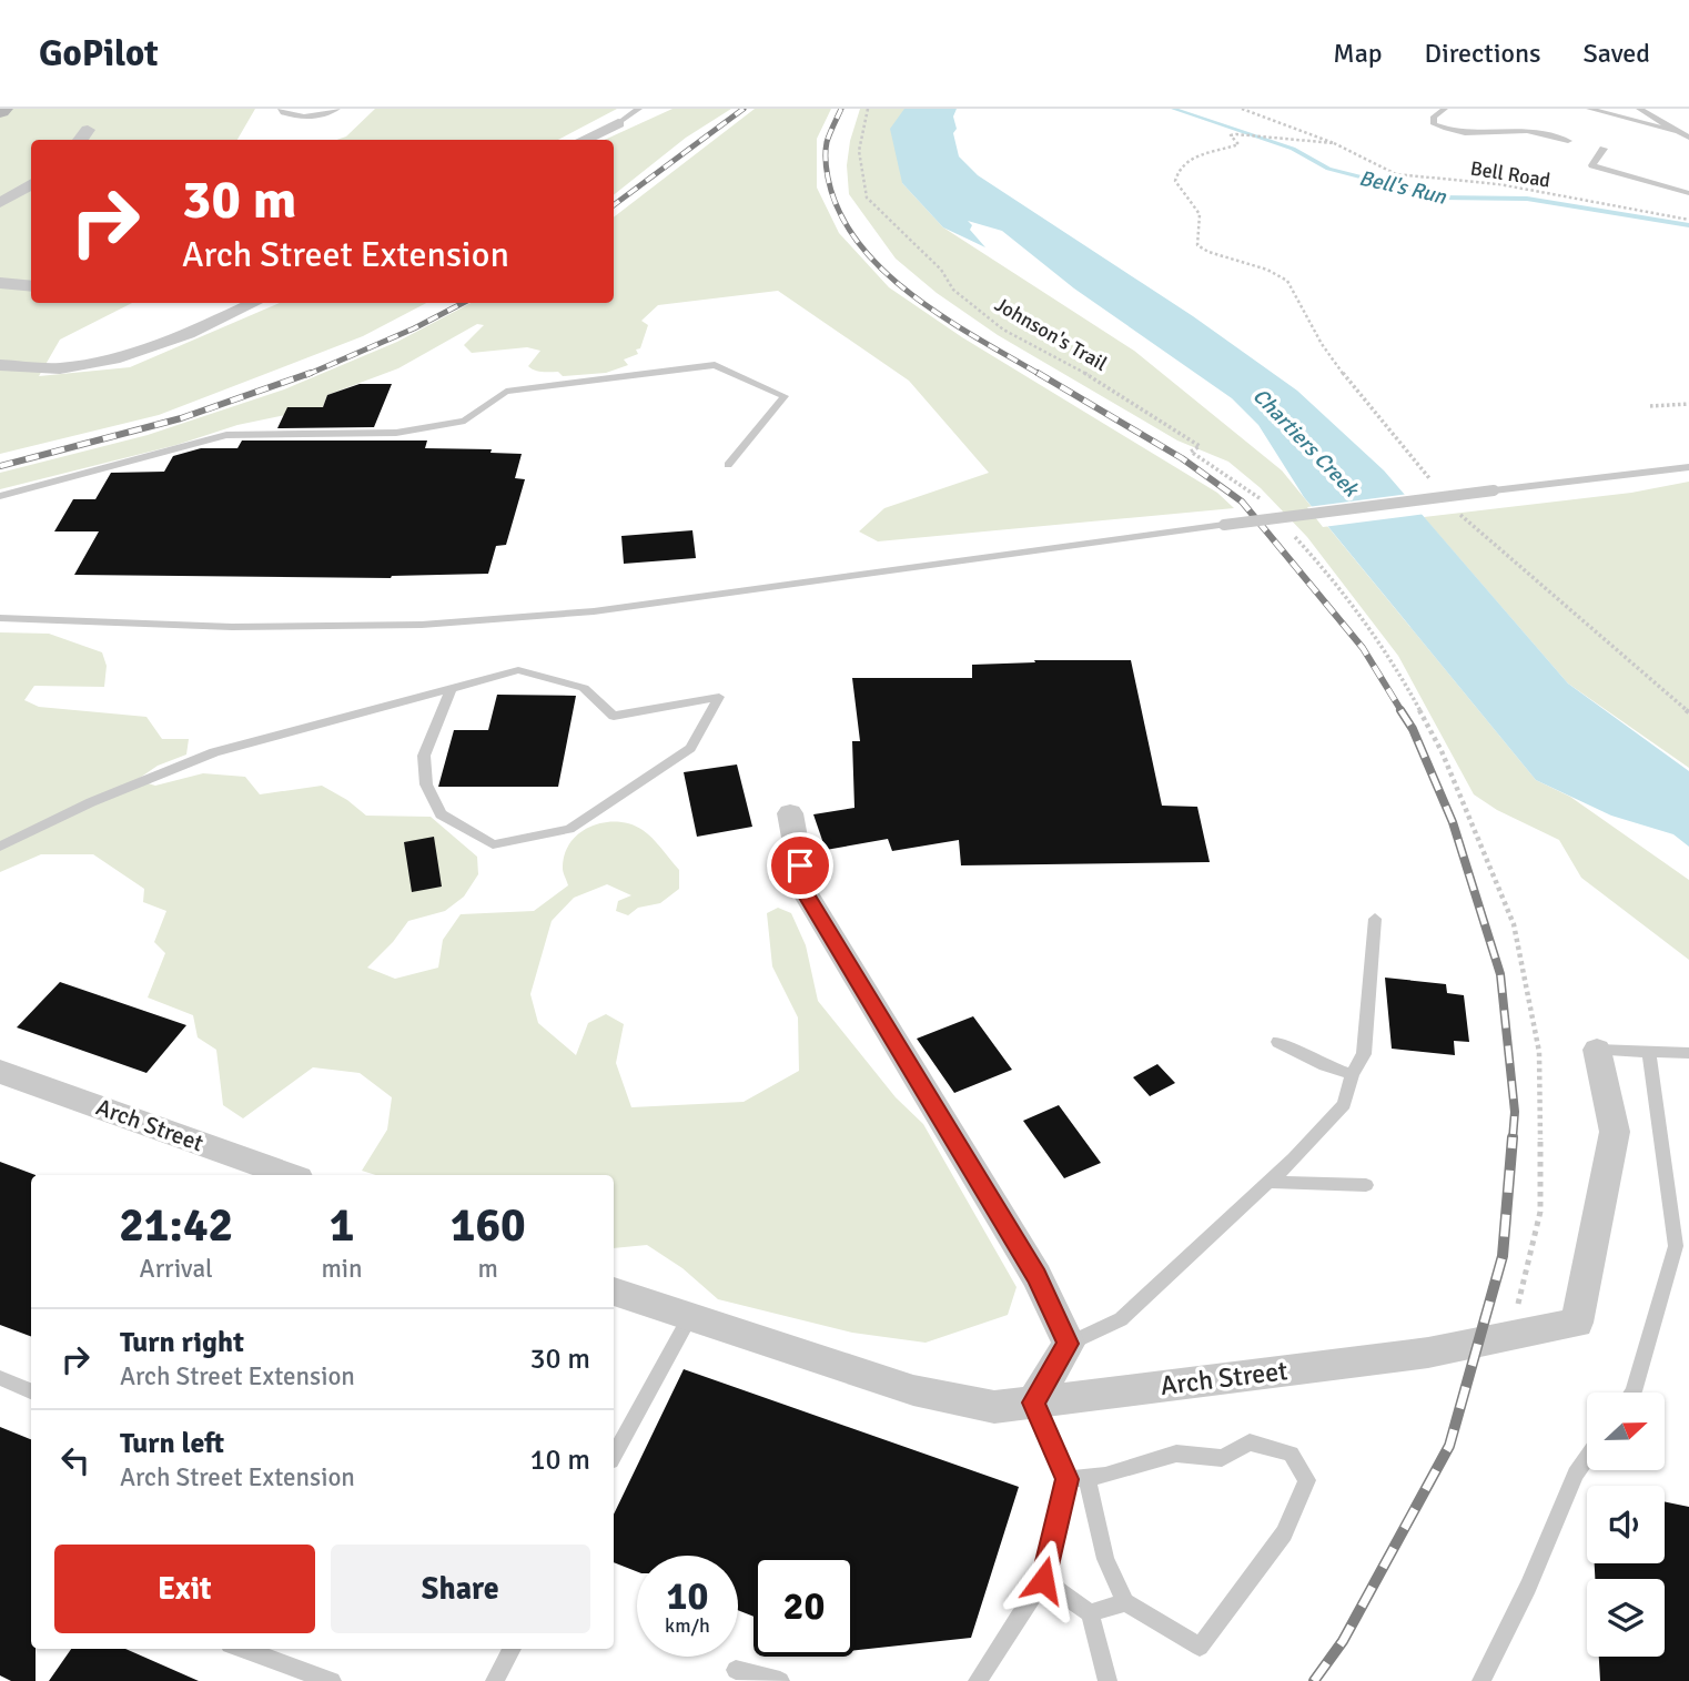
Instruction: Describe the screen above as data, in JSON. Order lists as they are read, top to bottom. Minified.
{"streets":{"street":["Arch Street"],"path":["Bell Road","Johnson's Trail"]},"water":["Bell's Run","Chartiers Creek"],"north":"right","page":{"header":"GoPilot","nav":["Map","Directions","Saved"],"turn":["30 m","Arch Street Extension"],"eta":["21:42","Arrival","1","min","160","m"],"list":[{"name":"Turn right","note":"Arch Street Extension","value":"30 m"},{"name":"Turn left","note":"Arch Street Extension","value":"10 m"}],"buttons":["Exit","Share"],"speed":"10 km/h","limit":"20"}}
